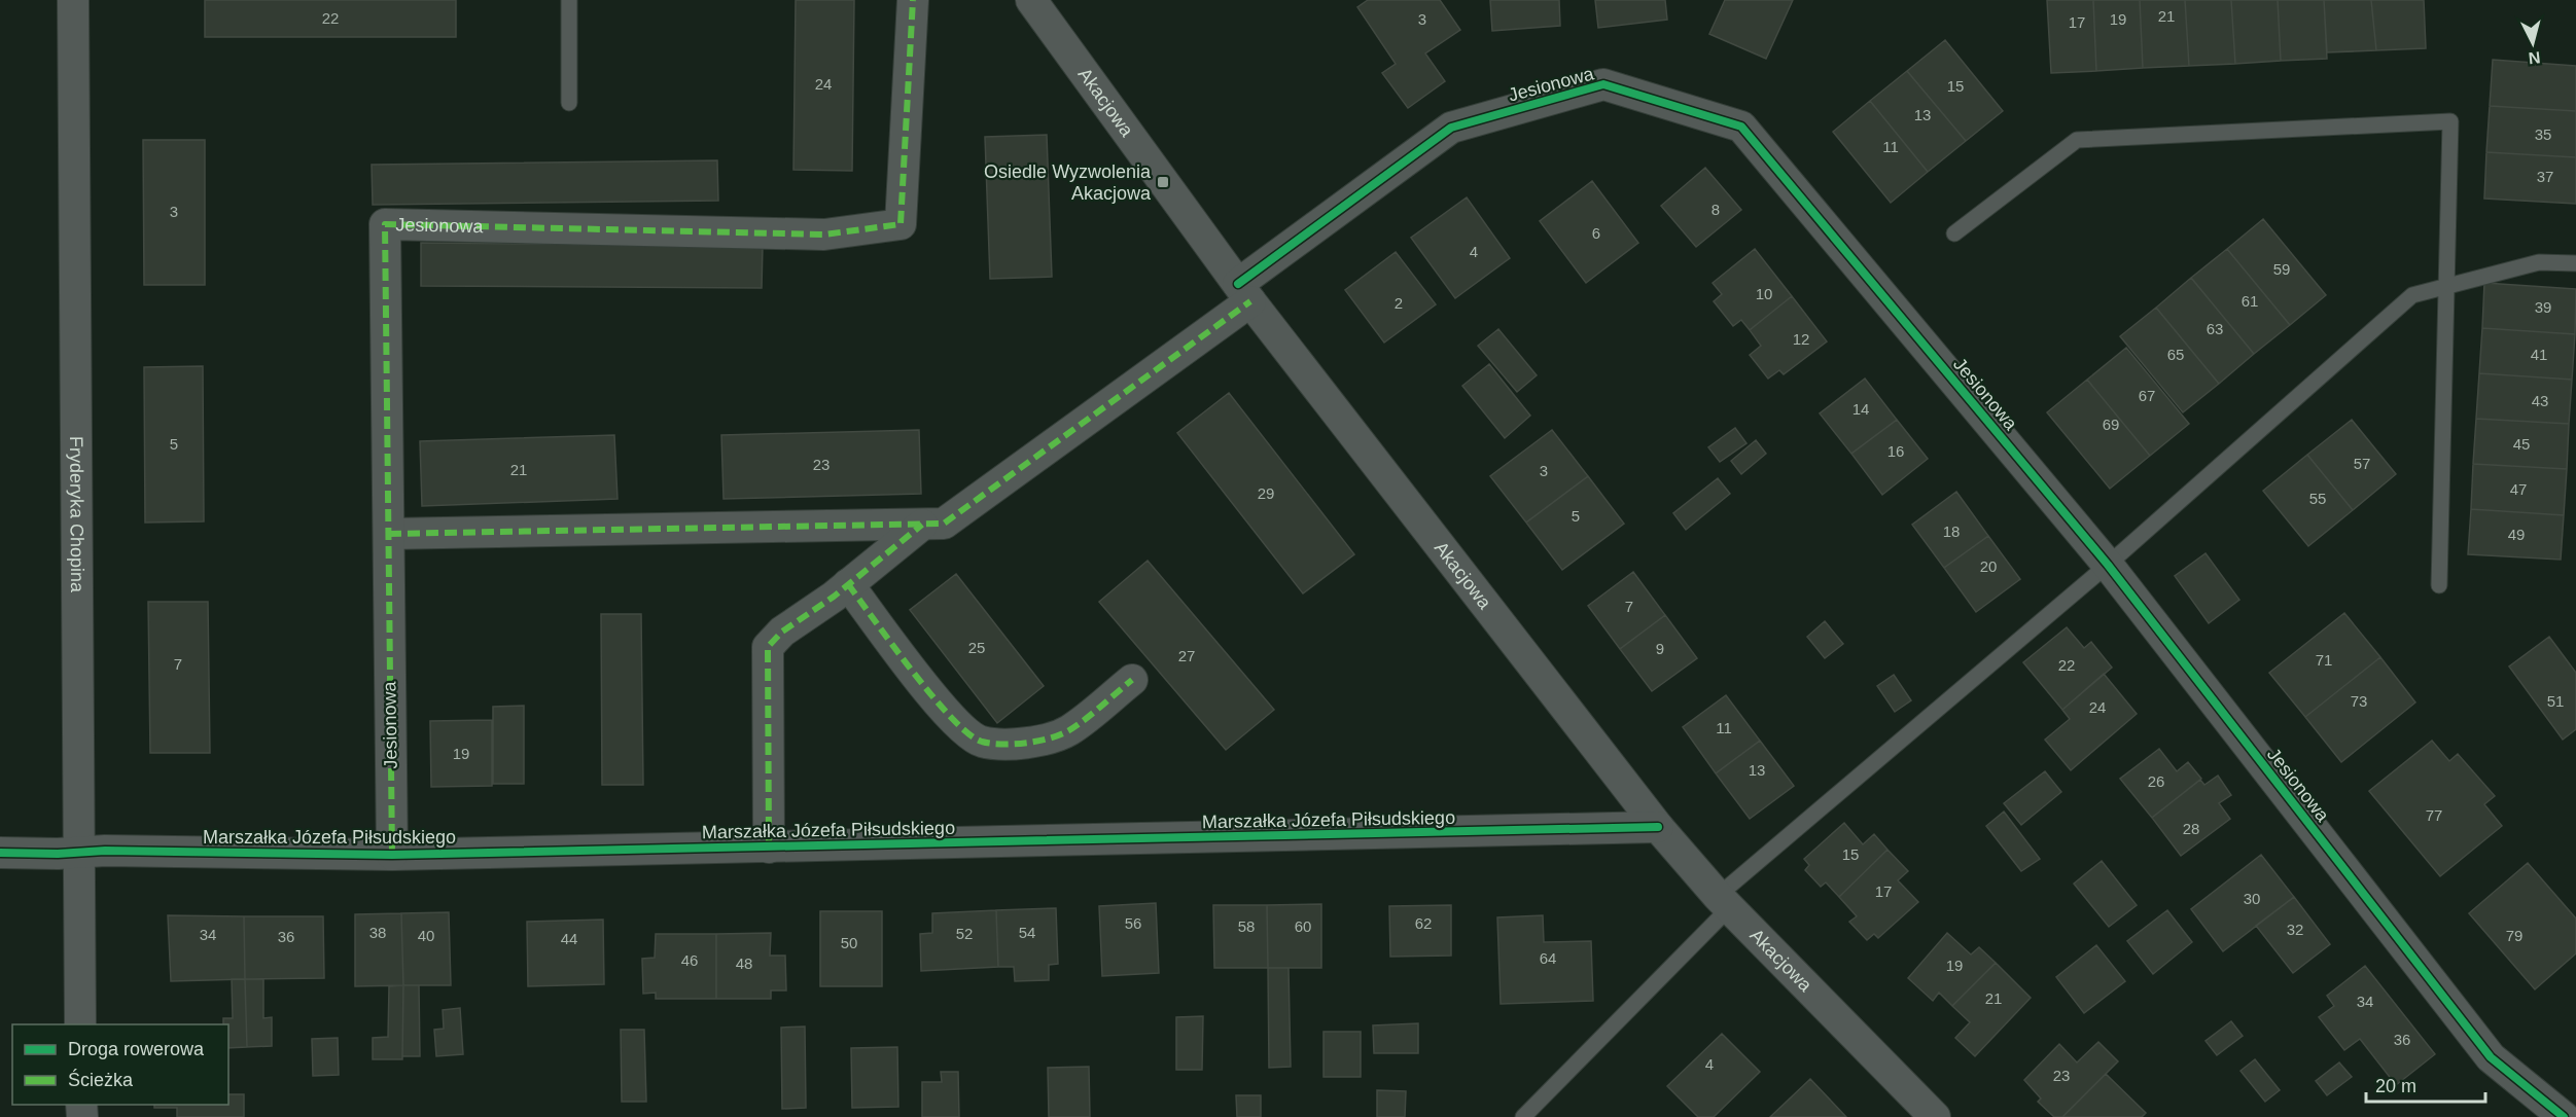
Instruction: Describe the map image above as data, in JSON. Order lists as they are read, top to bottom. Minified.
{"streets":{"street":["Jesionowa","Akacjowa","Fryderyka Chopina","Marszałka Józefa Piłsudskiego"]},"crossings":[["Jesionowa","Akacjowa"],["Jesionowa","Marszałka Józefa Piłsudskiego"],["Akacjowa","Marszałka Józefa Piłsudskiego"],["Fryderyka Chopina","Marszałka Józefa Piłsudskiego"]],"places":{"transit":["Osiedle Wyzwolenia Akacjowa"]},"house_numbers":["21","22","3","19","17","24","15","13","35","11","37","8","3","6","4","59","10","61","2","39","63","12","65","41","67","43","14","69","5","45","16","57","23","21","3","47","29","55","5","18","49","20","7","25","9","27","71","7","22","73","51","24","11","19","13","26","77","28","15","17","30","56","62","58","60","32","38","54","52","34","40","79","36","44","50","64","46","48","19","21","34","36","4","23"],"legend":["Droga rowerowa","Ścieżka"],"scale_bar":"20 m","north":"bottom"}
